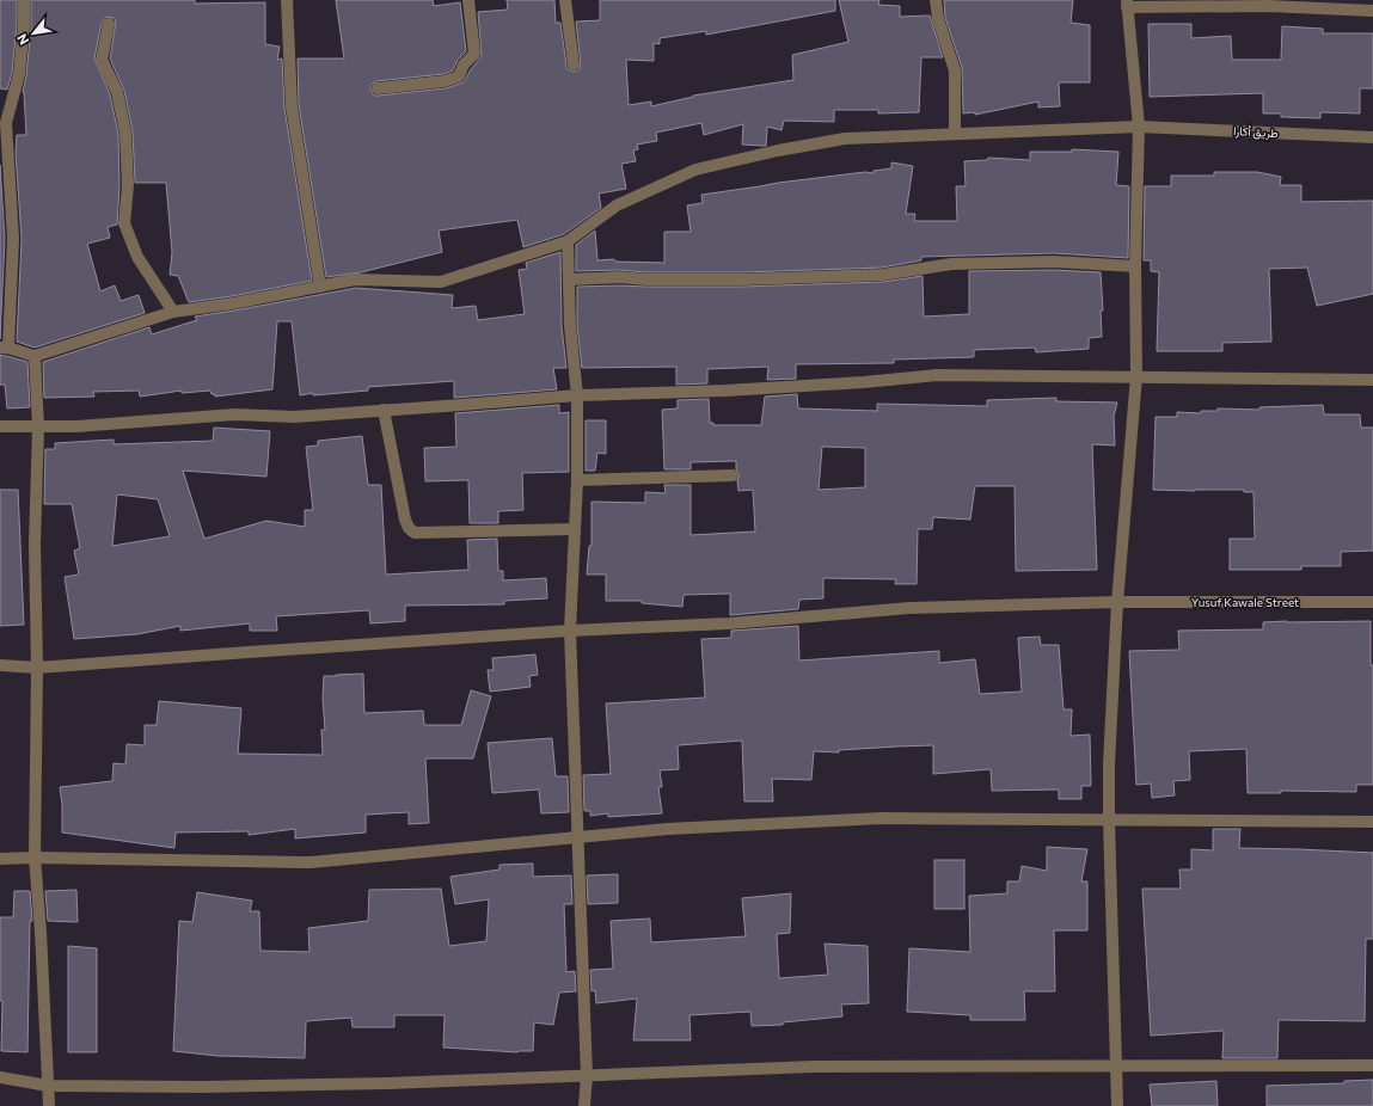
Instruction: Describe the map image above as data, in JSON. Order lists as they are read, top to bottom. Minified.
{"streets":{"street":["طريق أكارا","Yusuf Kawale Street"]},"north":"bottom left"}
